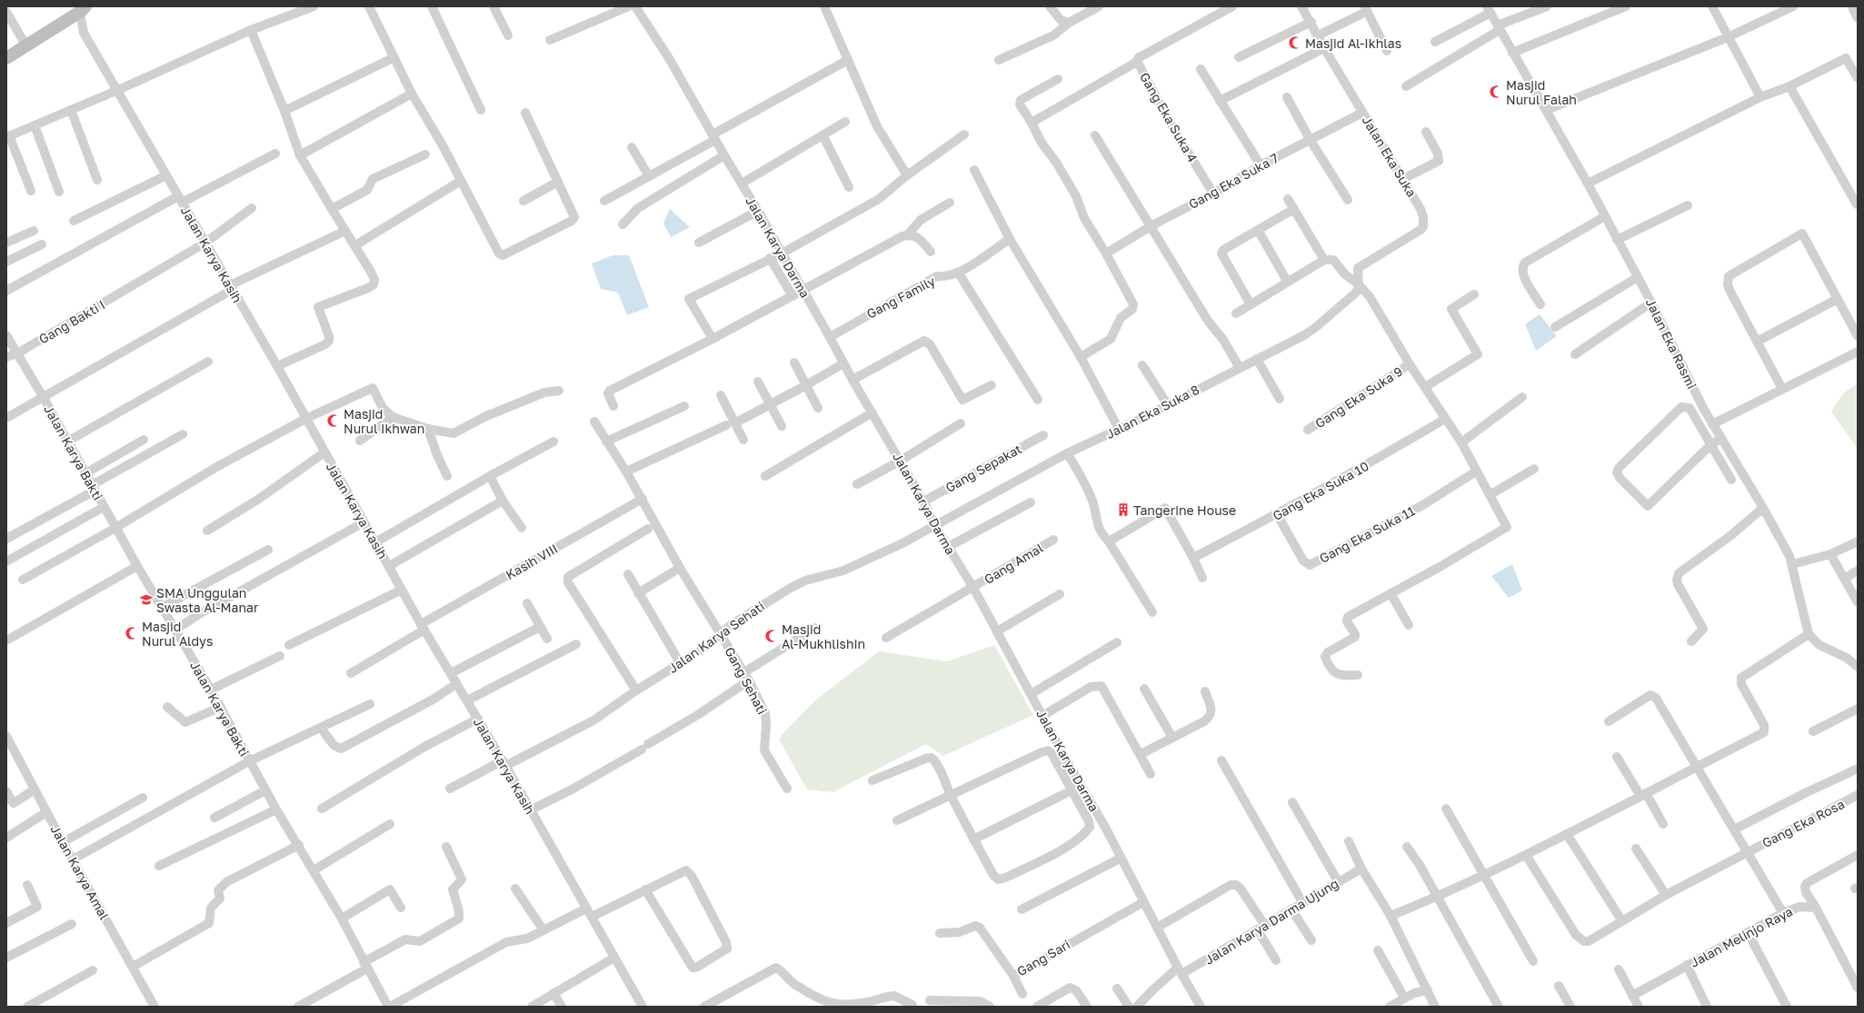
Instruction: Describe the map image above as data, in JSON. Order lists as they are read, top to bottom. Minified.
{"streets":{"street":["Gang Eka Suka 4","Jalan Eka Suka","Gang Eka Suka 7","Jalan Karya Darma","Jalan Karya Kasih","Gang Family","Gang Bakti I","Jalan Eka Rasmi","Gang Eka Suka 9","Jalan Eka Suka 8","Jalan Karya Bakti","Gang Sepakat","Gang Eka Suka 10","Gang Eka Suka 11","Kasih VIII","Gang Amal","Jalan Karya Sehati","Gang Sehati","Gang Eka Rosa","Jalan Karya Amal","Jalan Karya Darma Ujung","Jalan Melinjo Raya","Gang Sari"]},"crossings":[["Gang Eka Suka 4","Gang Eka Suka 7"],["Jalan Eka Suka","Gang Eka Suka 7"],["Jalan Eka Suka","Jalan Eka Suka 8"],["Jalan Karya Darma","Gang Family"],["Jalan Karya Darma","Jalan Eka Suka 8"],["Jalan Karya Darma","Gang Sepakat"],["Jalan Karya Darma","Gang Amal"],["Jalan Karya Darma","Jalan Karya Sehati"],["Jalan Karya Darma","Jalan Karya Darma Ujung"],["Jalan Karya Darma","Gang Sari"],["Jalan Karya Kasih","Gang Bakti I"],["Jalan Karya Kasih","Kasih VIII"],["Jalan Karya Kasih","Jalan Karya Sehati"],["Gang Bakti I","Jalan Karya Bakti"],["Jalan Eka Suka 8","Jalan Karya Sehati"],["Gang Eka Suka 10","Gang Eka Suka 11"],["Kasih VIII","Gang Sehati"],["Jalan Karya Sehati","Gang Sehati"]],"places":{"mosque":["Masjid Al-Ikhlas","Masjid Nurul Falah","Masjid Nurul Ikhwan","Masjid Nurul Aldys","Masjid Al-Mukhlishin"],"building":["Tangerine House"],"school or university":["SMA Unggulan Swasta Al-Manar"]}}
